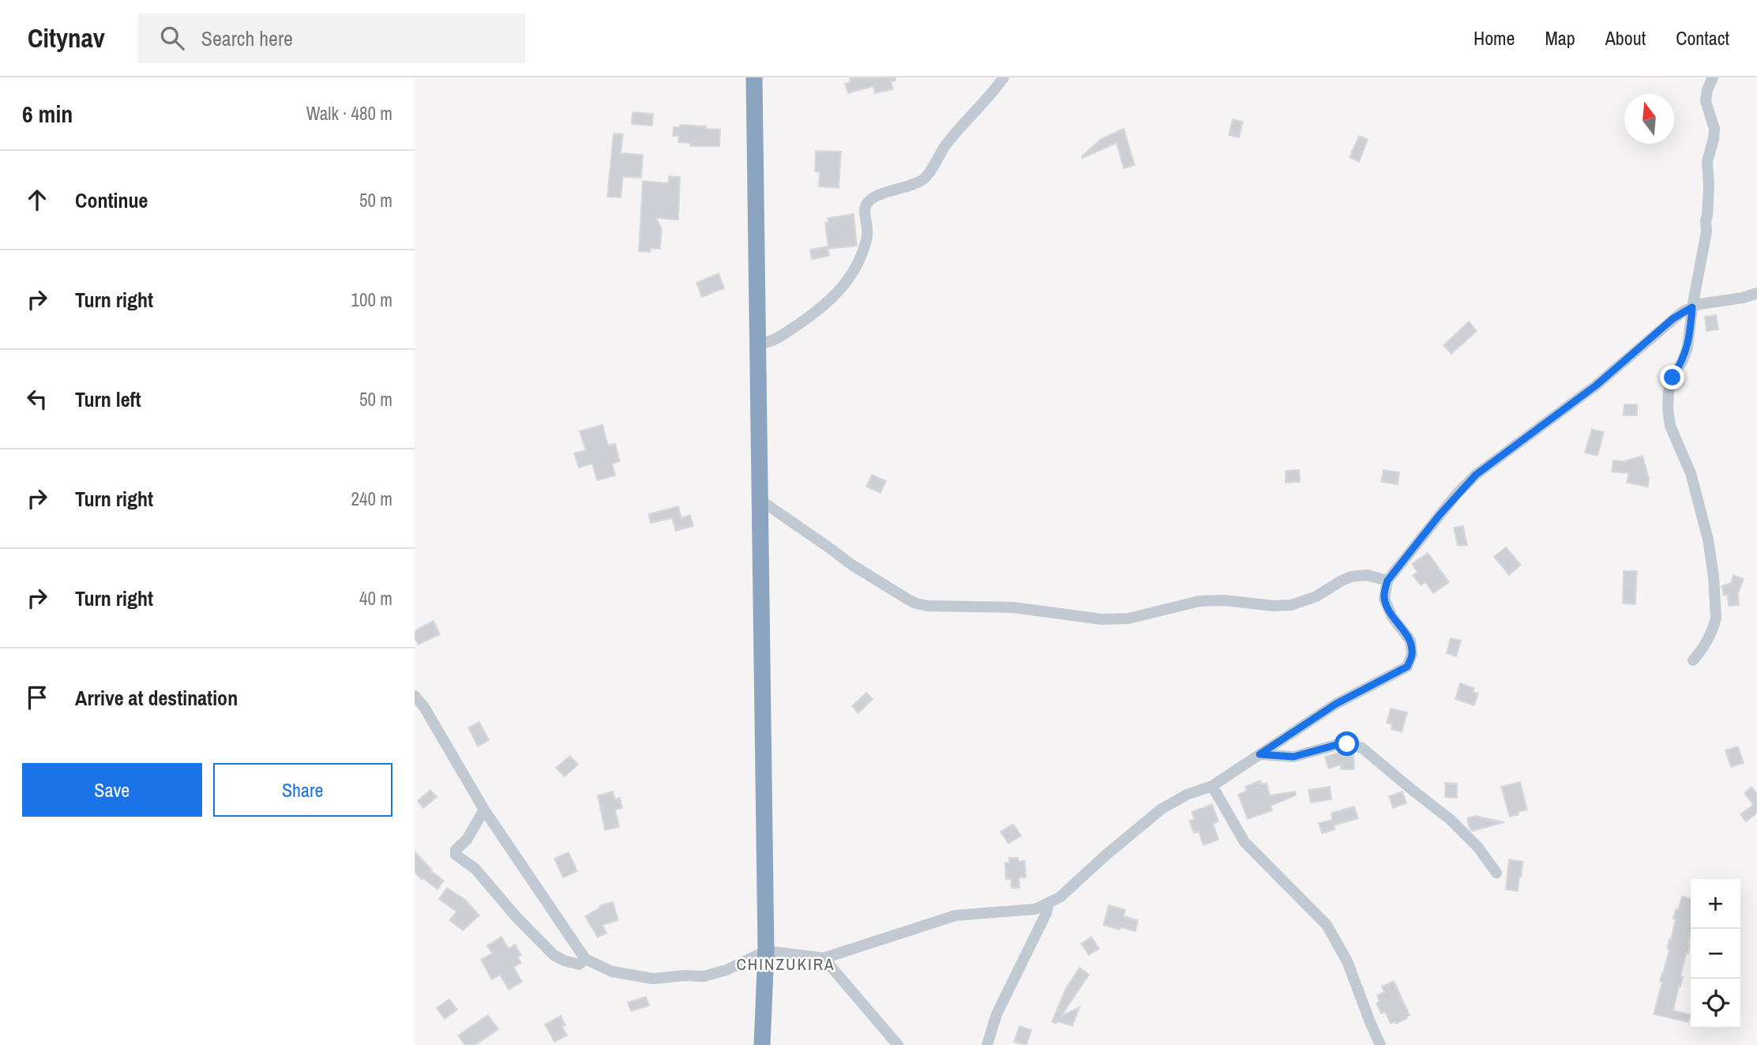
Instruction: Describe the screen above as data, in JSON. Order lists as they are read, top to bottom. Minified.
{"districts":["CHINZUKIRA"],"north":"top","page":{"header":"Citynav","search":"Search here","nav":["Home","Map","About","Contact"],"heading":["6 min","Walk · 480 m"],"list":[["Continue","50 m"],["Turn right","100 m"],["Turn left","50 m"],["Turn right","240 m"],["Turn right","40 m"],"Arrive at destination"],"buttons":["Save","Share"],"map_buttons":["+","−"]}}
